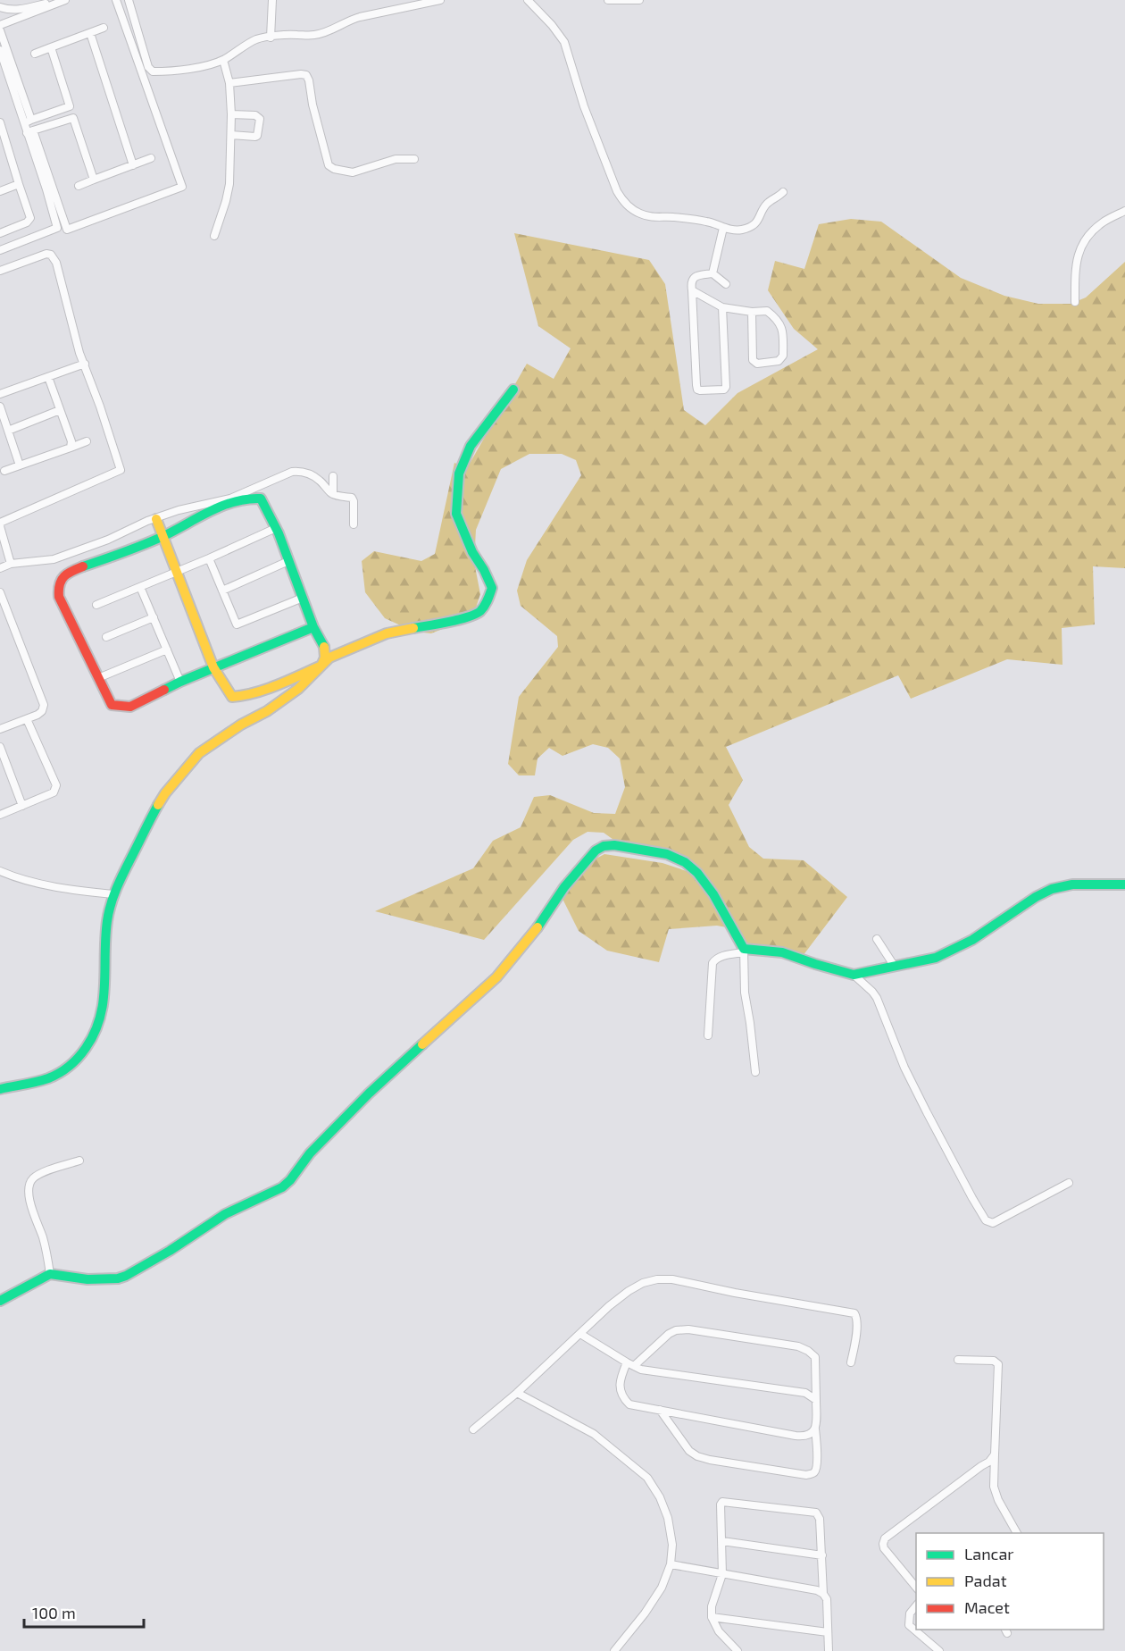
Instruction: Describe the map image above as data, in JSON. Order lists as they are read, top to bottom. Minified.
{"legend":["Lancar","Padat","Macet"],"scale_bar":"100 m"}
